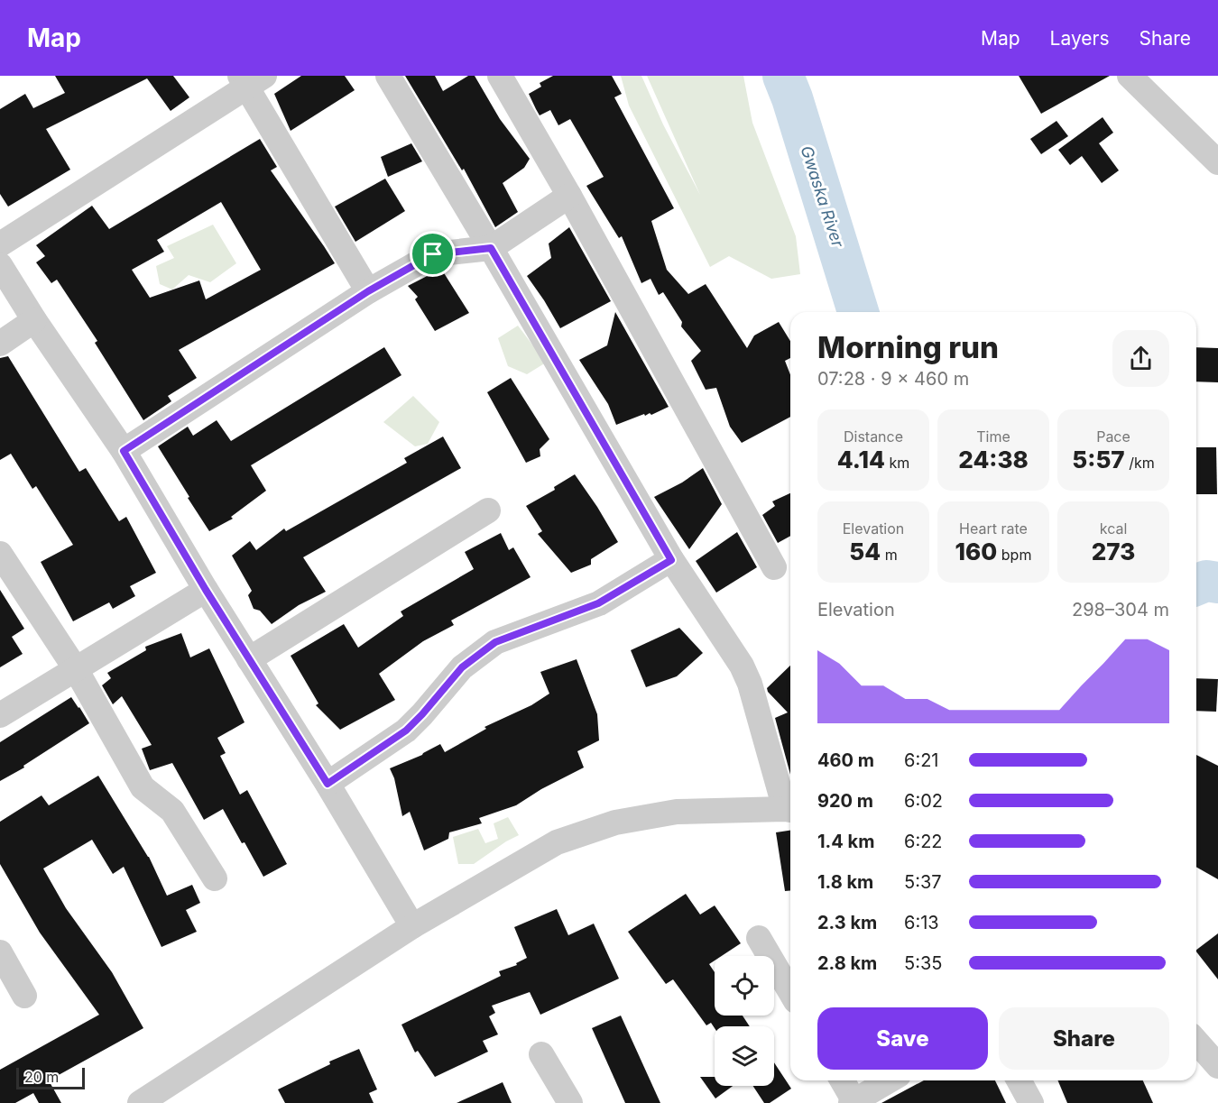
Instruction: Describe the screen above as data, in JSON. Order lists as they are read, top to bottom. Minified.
{"water":["Gwaska River"],"scale_bar":"20 m","page":{"header":"Map","nav":["Map","Layers","Share"],"heading":["Morning run","07:28 · 9 × 460 m"],"stats":[["Distance","4.14 km"],["Time","24:38"],["Pace","5:57 /km"],["Elevation","54 m"],["Heart rate","160 bpm"],["kcal","273"]],"chart":["Elevation","298–304 m"],"list":[{"name":"460 m","note":"6:21"},{"name":"920 m","note":"6:02"},{"name":"1.4 km","note":"6:22"},{"name":"1.8 km","note":"5:37"},{"name":"2.3 km","note":"6:13"},{"name":"2.8 km","note":"5:35"}],"buttons":["Save","Share"],"scale":"20 m"}}
